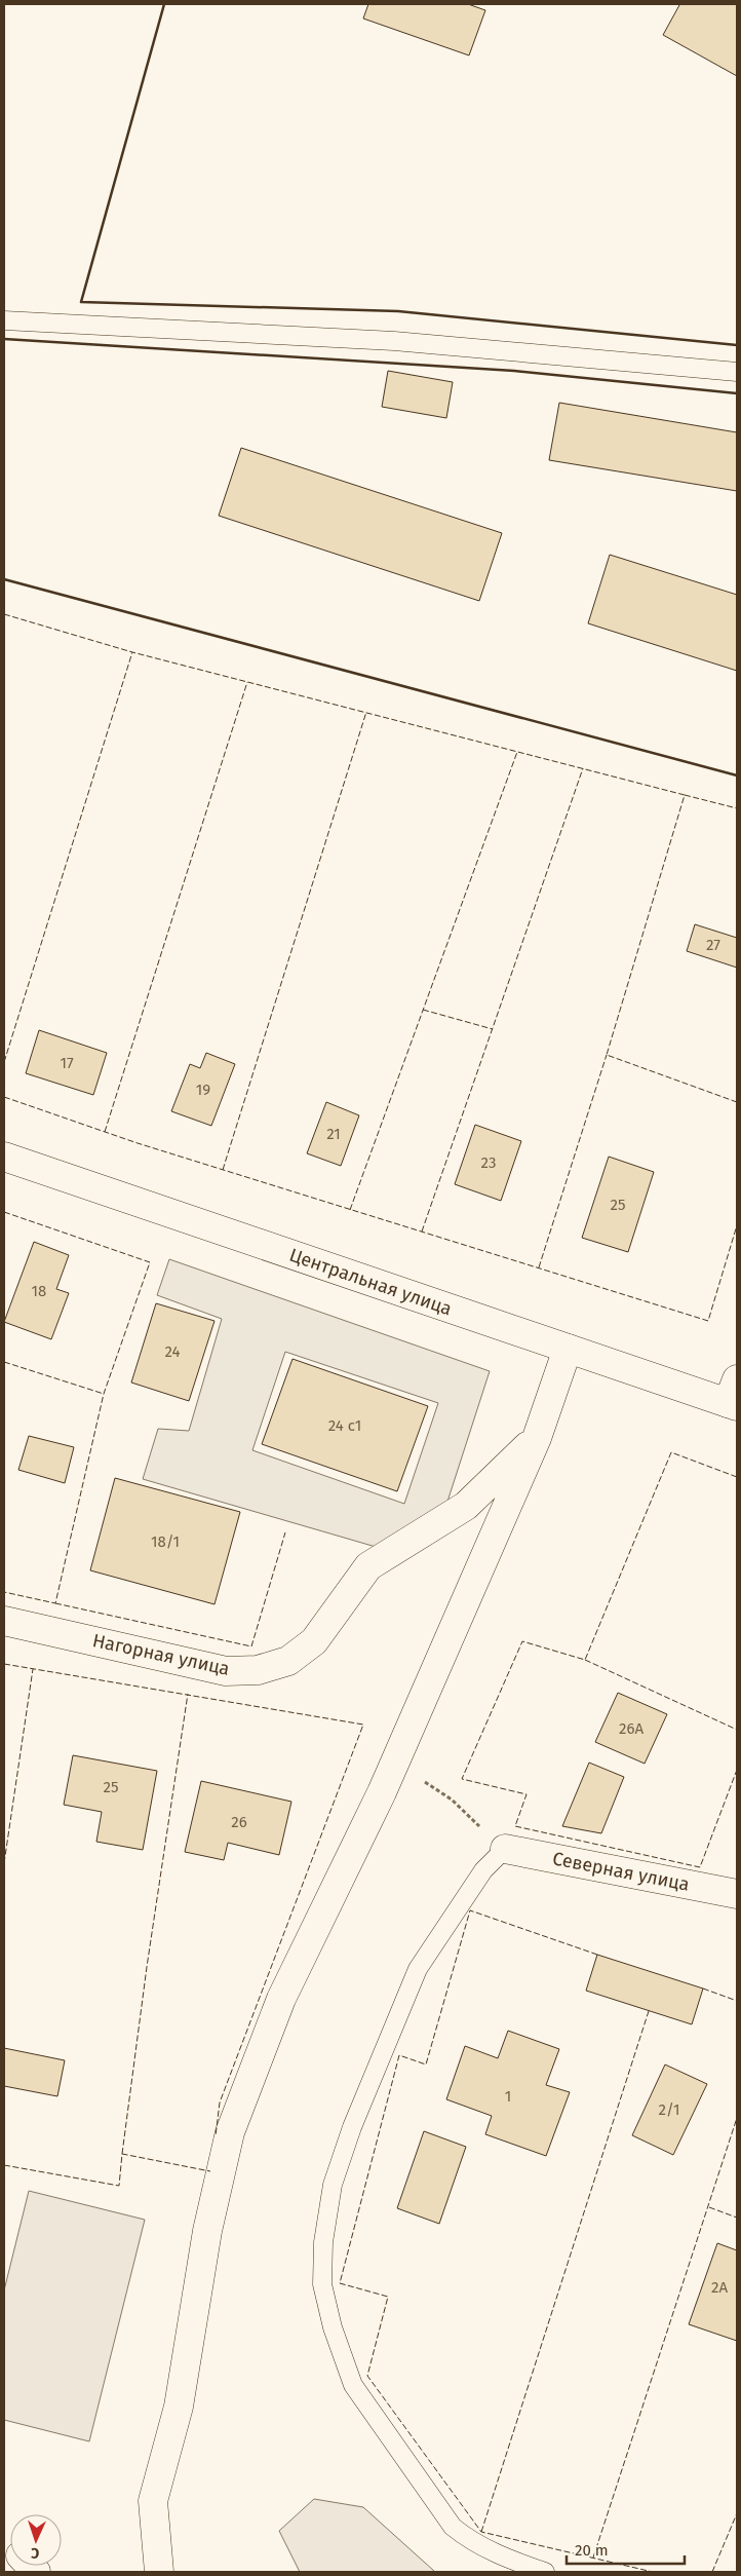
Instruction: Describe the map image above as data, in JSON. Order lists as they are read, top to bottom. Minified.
{"streets":{"street":["Центральная улица","Нагорная улица","Северная улица"]},"house_numbers":["27","17","19","21","23","25","18","24","24 с1","18/1","26А","25","26","1","2/1","2А"],"scale_bar":"20 m","north":"bottom"}
